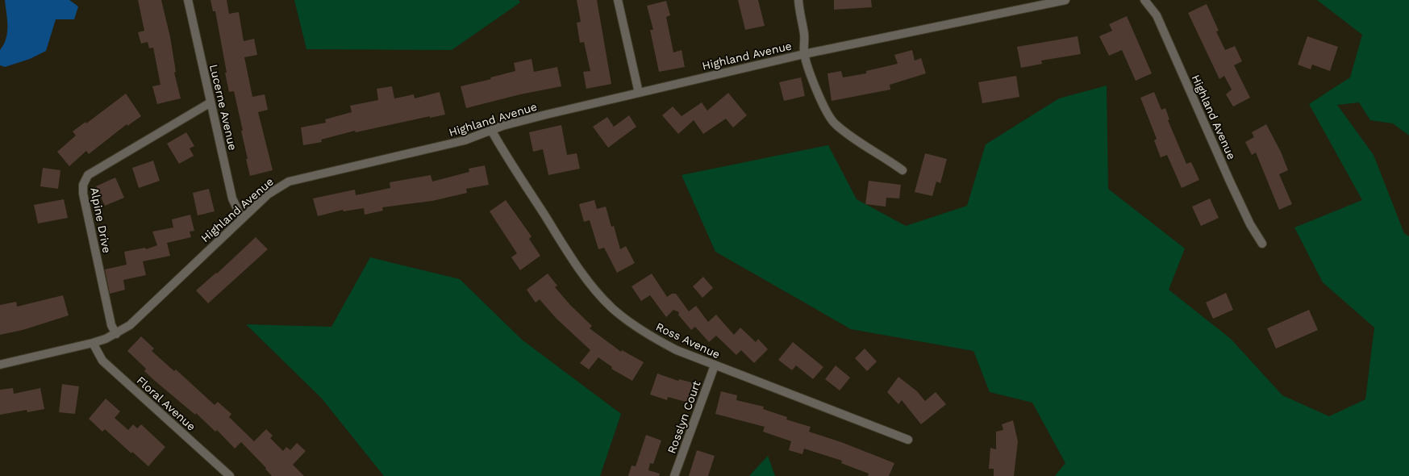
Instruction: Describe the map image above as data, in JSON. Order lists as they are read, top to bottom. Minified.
{"streets":{"street":["Highland Avenue","Lucerne Avenue","Alpine Drive","Ross Avenue","Floral Avenue","Rosslyn Court"]},"crossings":[["Highland Avenue","Lucerne Avenue"],["Highland Avenue","Alpine Drive"],["Highland Avenue","Ross Avenue"],["Highland Avenue","Floral Avenue"],["Lucerne Avenue","Alpine Drive"],["Ross Avenue","Rosslyn Court"]]}
